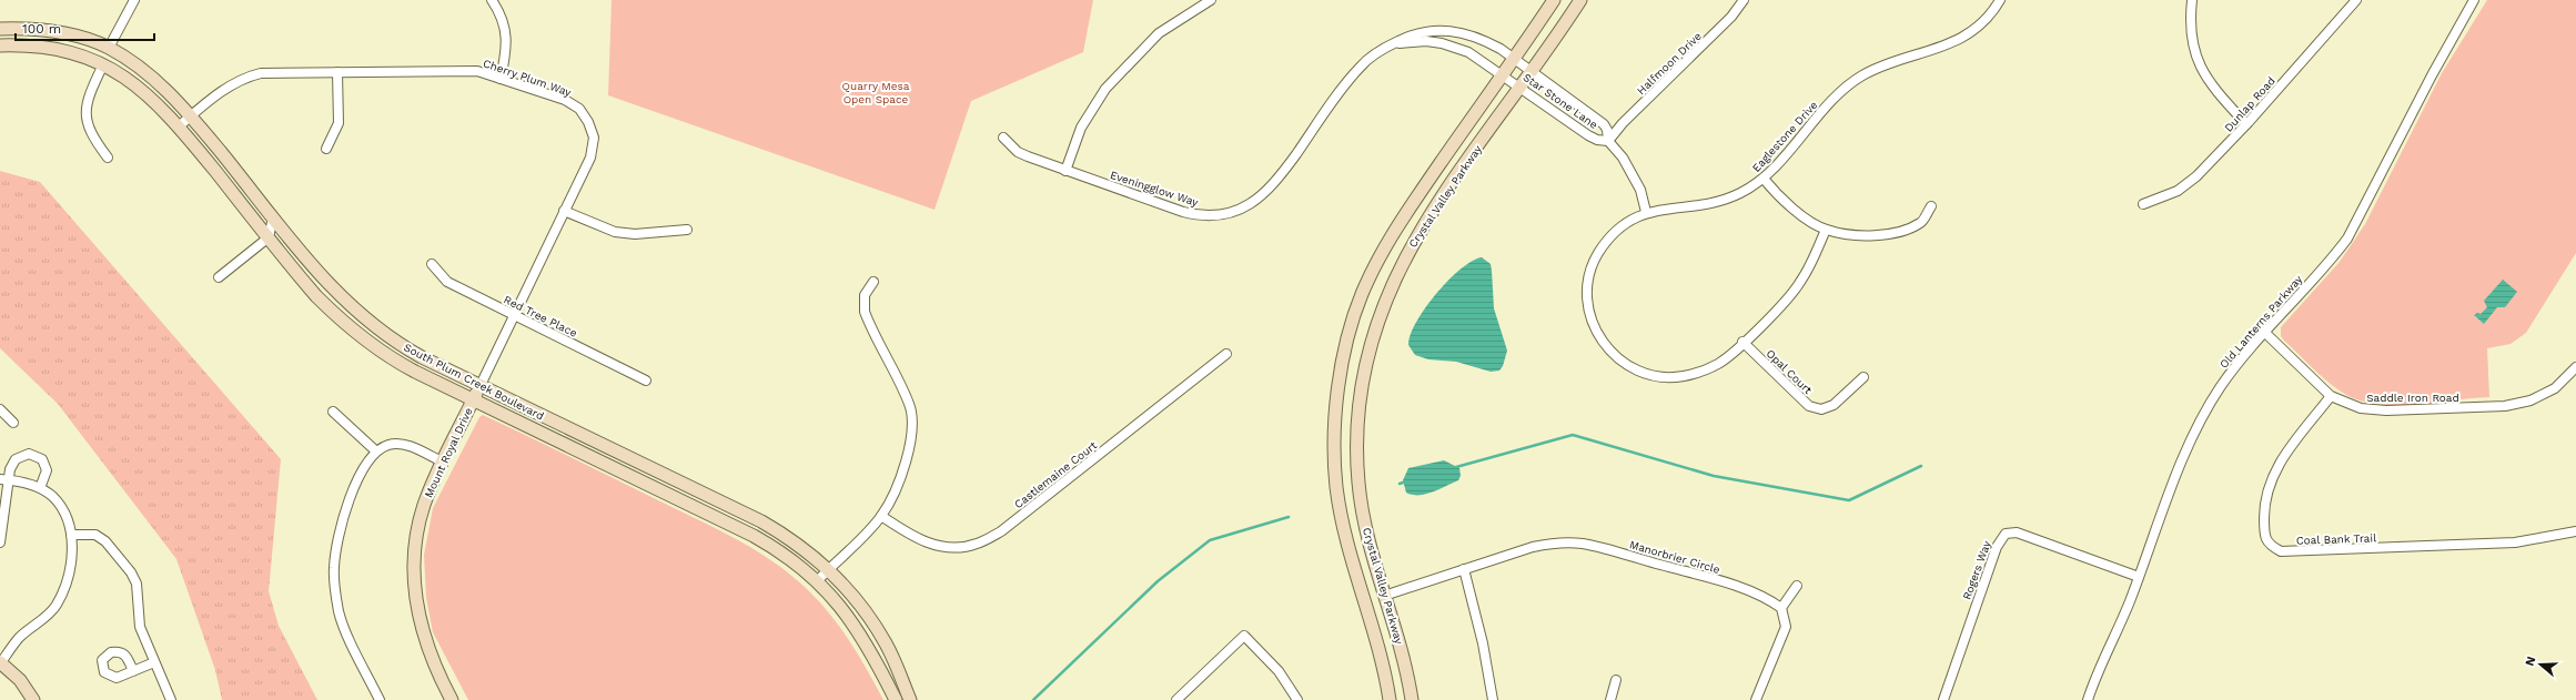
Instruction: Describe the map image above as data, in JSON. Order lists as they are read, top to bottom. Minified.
{"streets":{"street":["Halfmoon Drive","Cherry Plum Way","Star Stone Lane","Dunlap Road","Eaglestone Drive","Eveningglow Way","Crystal Valley Parkway","Red Tree Place","Old Lanterns Parkway","Opal Court","South Plum Creek Boulevard","Saddle Iron Road","Mount Royal Drive","Castlemaine Court","Coal Bank Trail","Manorbrier Circle","Rogers Way"]},"crossings":[["Halfmoon Drive","Star Stone Lane"],["Cherry Plum Way","Red Tree Place"],["Cherry Plum Way","South Plum Creek Boulevard"],["Cherry Plum Way","Mount Royal Drive"],["Star Stone Lane","Eaglestone Drive"],["Star Stone Lane","Eveningglow Way"],["Star Stone Lane","Crystal Valley Parkway"],["Eaglestone Drive","Opal Court"],["Eveningglow Way","Crystal Valley Parkway"],["Crystal Valley Parkway","Manorbrier Circle"],["Old Lanterns Parkway","Saddle Iron Road"],["Old Lanterns Parkway","Rogers Way"],["South Plum Creek Boulevard","Mount Royal Drive"],["Saddle Iron Road","Coal Bank Trail"]],"parks":["Quarry Mesa Open Space"],"scale_bar":"100 m","north":"left"}
